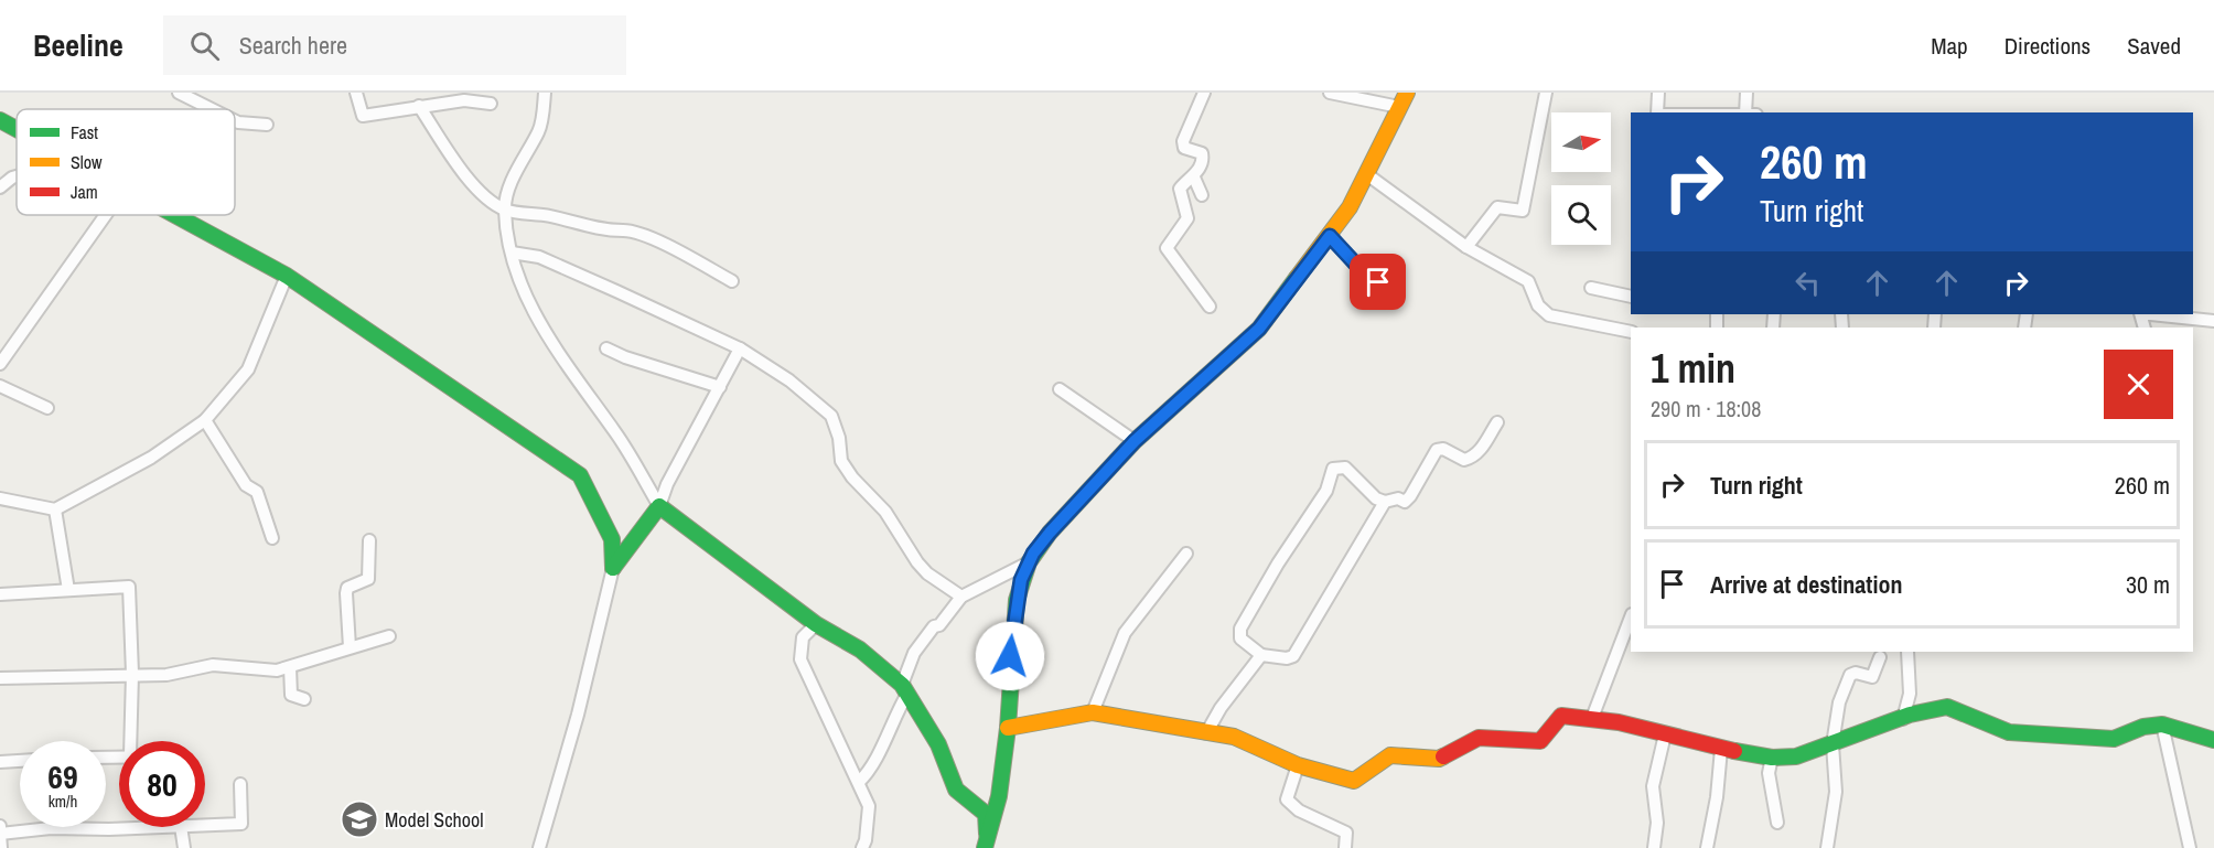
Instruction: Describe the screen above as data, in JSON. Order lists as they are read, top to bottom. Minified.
{"places":{"school or university":["Model School"]},"legend":["Fast","Slow","Jam"],"north":"right","page":{"header":"Beeline","search":"Search here","nav":["Map","Directions","Saved"],"turn":["260 m","Turn right"],"heading":["1 min","290 m · 18:08"],"list":[{"name":"Turn right","value":"260 m"},{"name":"Arrive at destination","value":"30 m"}],"speed":"69 km/h","limit":"80"}}
